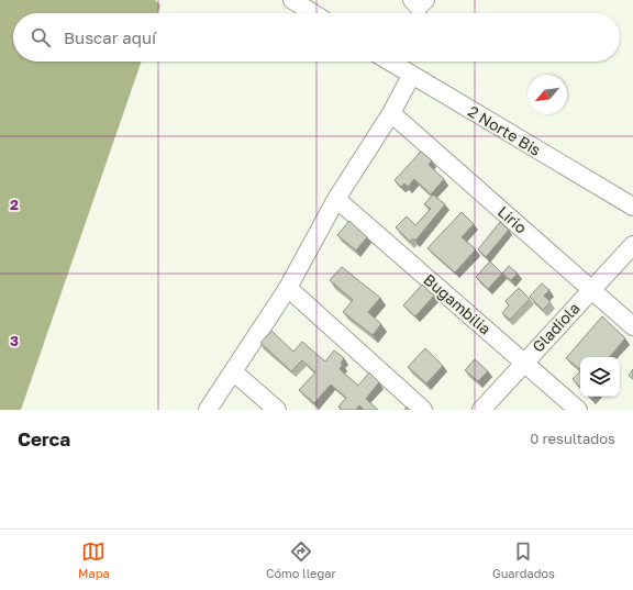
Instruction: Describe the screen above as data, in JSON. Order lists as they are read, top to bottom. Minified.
{"streets":{"street":["2 Norte Bis","Lirio","Bugambilia","Gladiola"]},"crossings":[["Lirio","Gladiola"],["Bugambilia","Gladiola"]],"north":"bottom left","page":{"search":"Buscar aquí","heading":["Cerca","0 resultados"],"nav":["Mapa","Cómo llegar","Guardados"]},"grid":{"rows":["2","3"]}}
